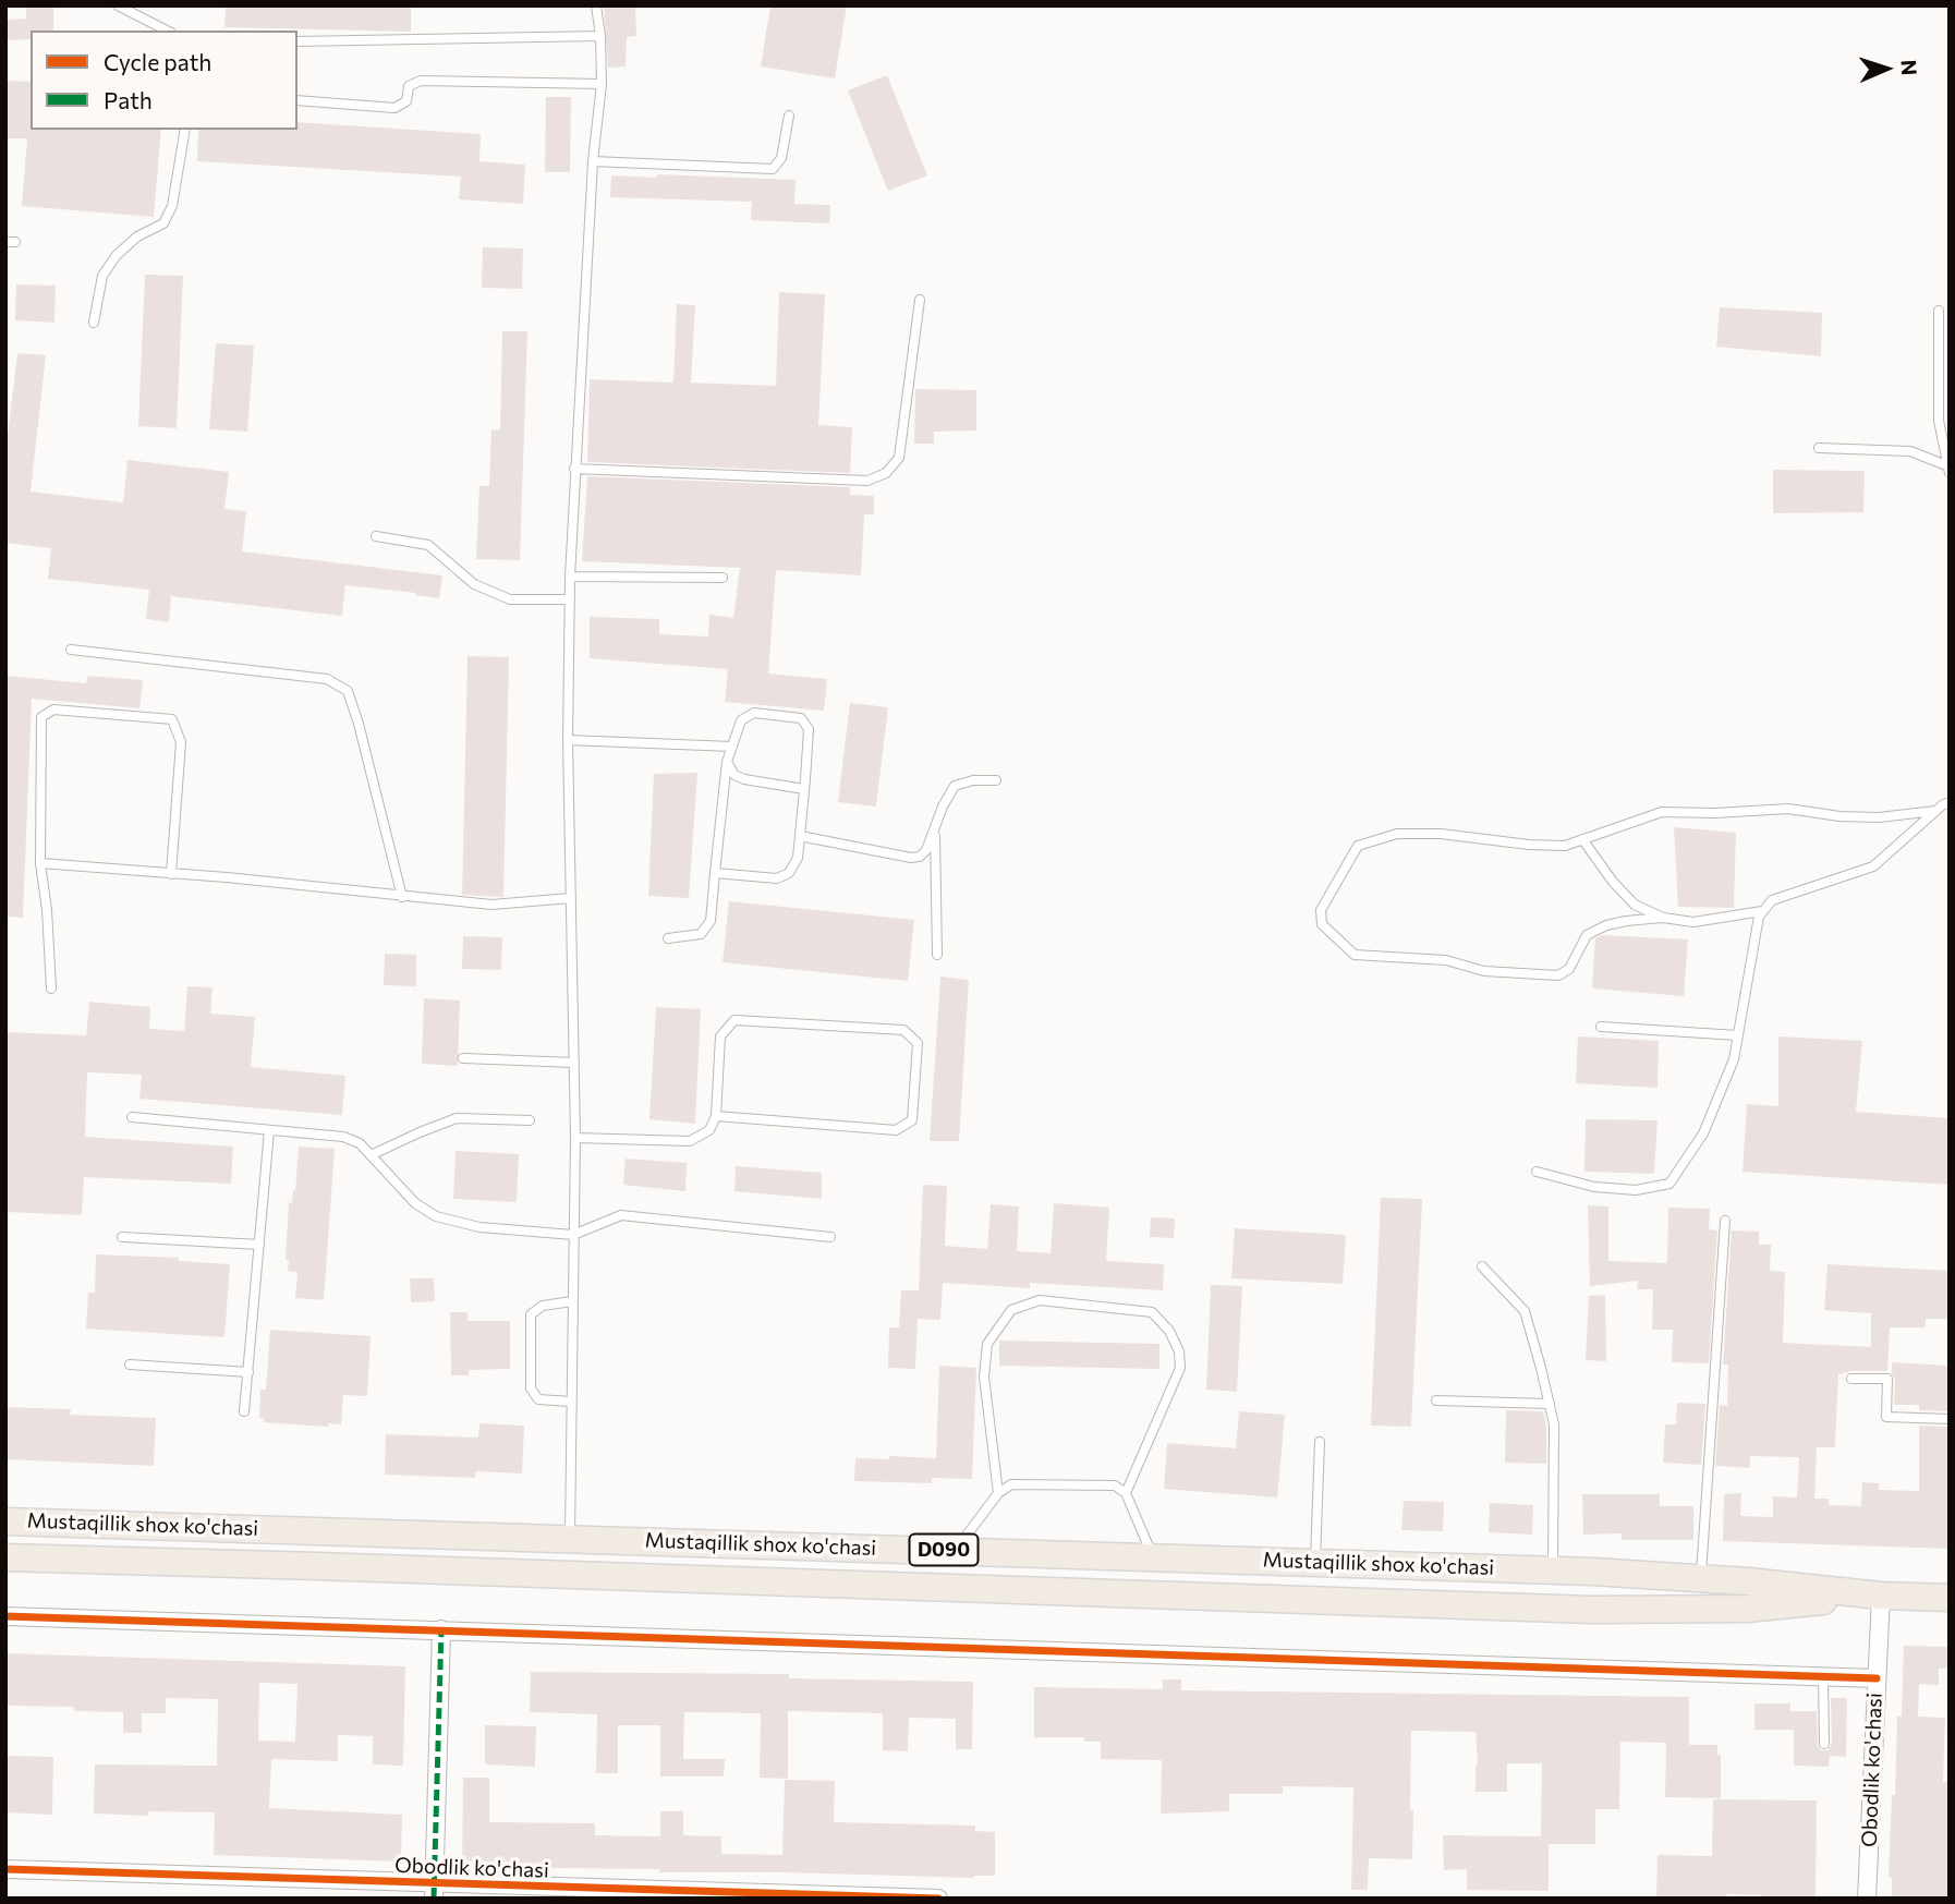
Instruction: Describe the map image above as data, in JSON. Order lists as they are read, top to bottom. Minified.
{"streets":{"main road":["Mustaqillik shox ko'chasi","D090"],"street":["Obodlik ko'chasi"]},"crossings":[["Mustaqillik shox ko'chasi","Obodlik ko'chasi"]],"legend":["Cycle path","Path"],"north":"right"}
